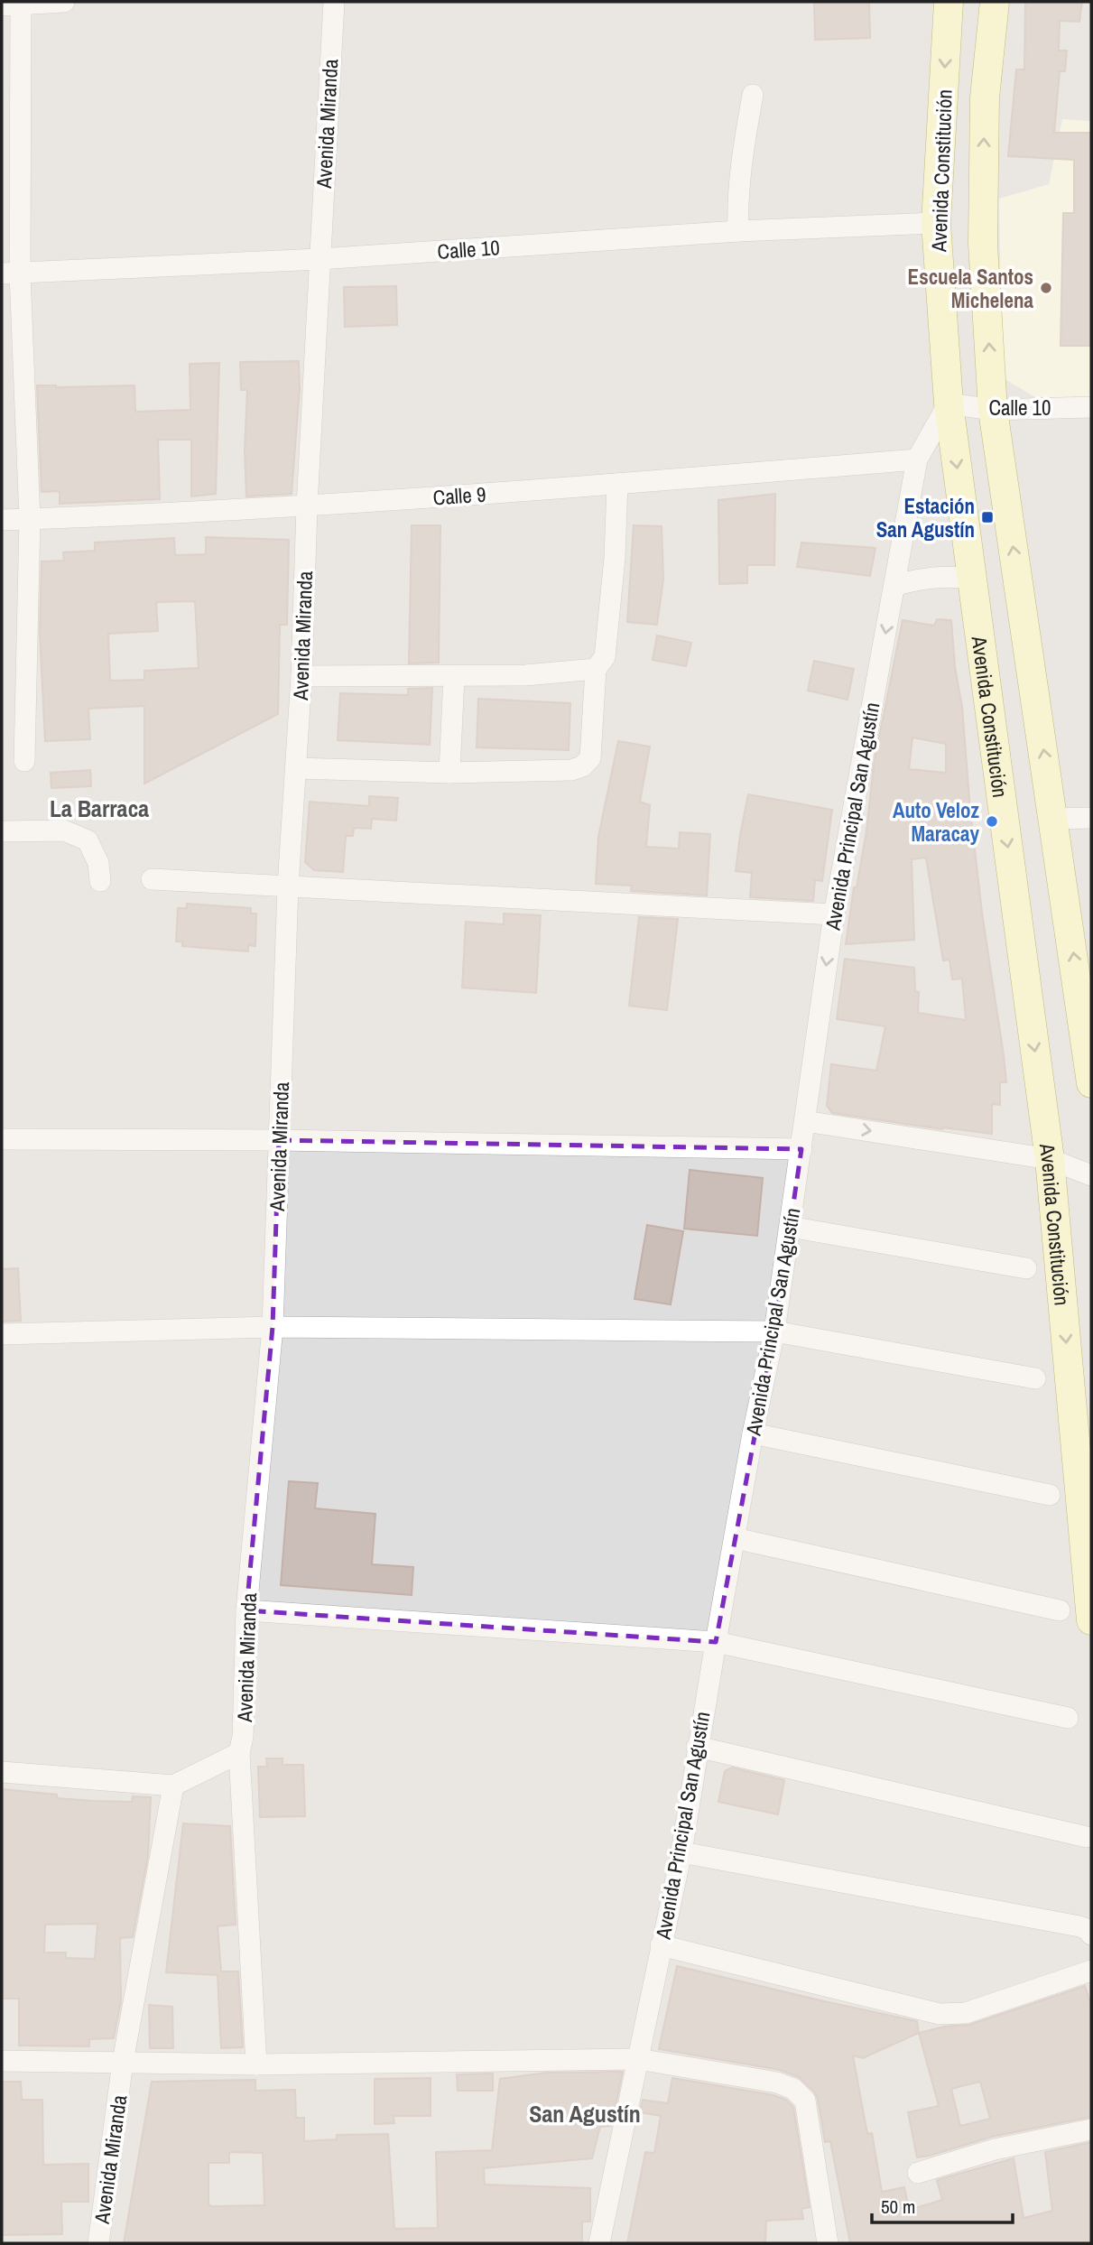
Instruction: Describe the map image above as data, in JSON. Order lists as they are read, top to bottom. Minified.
{"streets":{"street":["Avenida Miranda","Avenida Constitución","Calle 10","Calle 9","Avenida Principal San Agustín"]},"crossings":[["Avenida Miranda","Calle 10"],["Avenida Miranda","Calle 9"],["Avenida Constitución","Calle 10"],["Avenida Constitución","Avenida Principal San Agustín"],["Calle 10","Avenida Principal San Agustín"],["Calle 9","Avenida Principal San Agustín"]],"districts":["La Barraca","San Agustín"],"places":{"other":["Escuela Santos Michelena","Auto Veloz Maracay"],"transit":["Estación San Agustín"]},"scale_bar":"50 m"}
